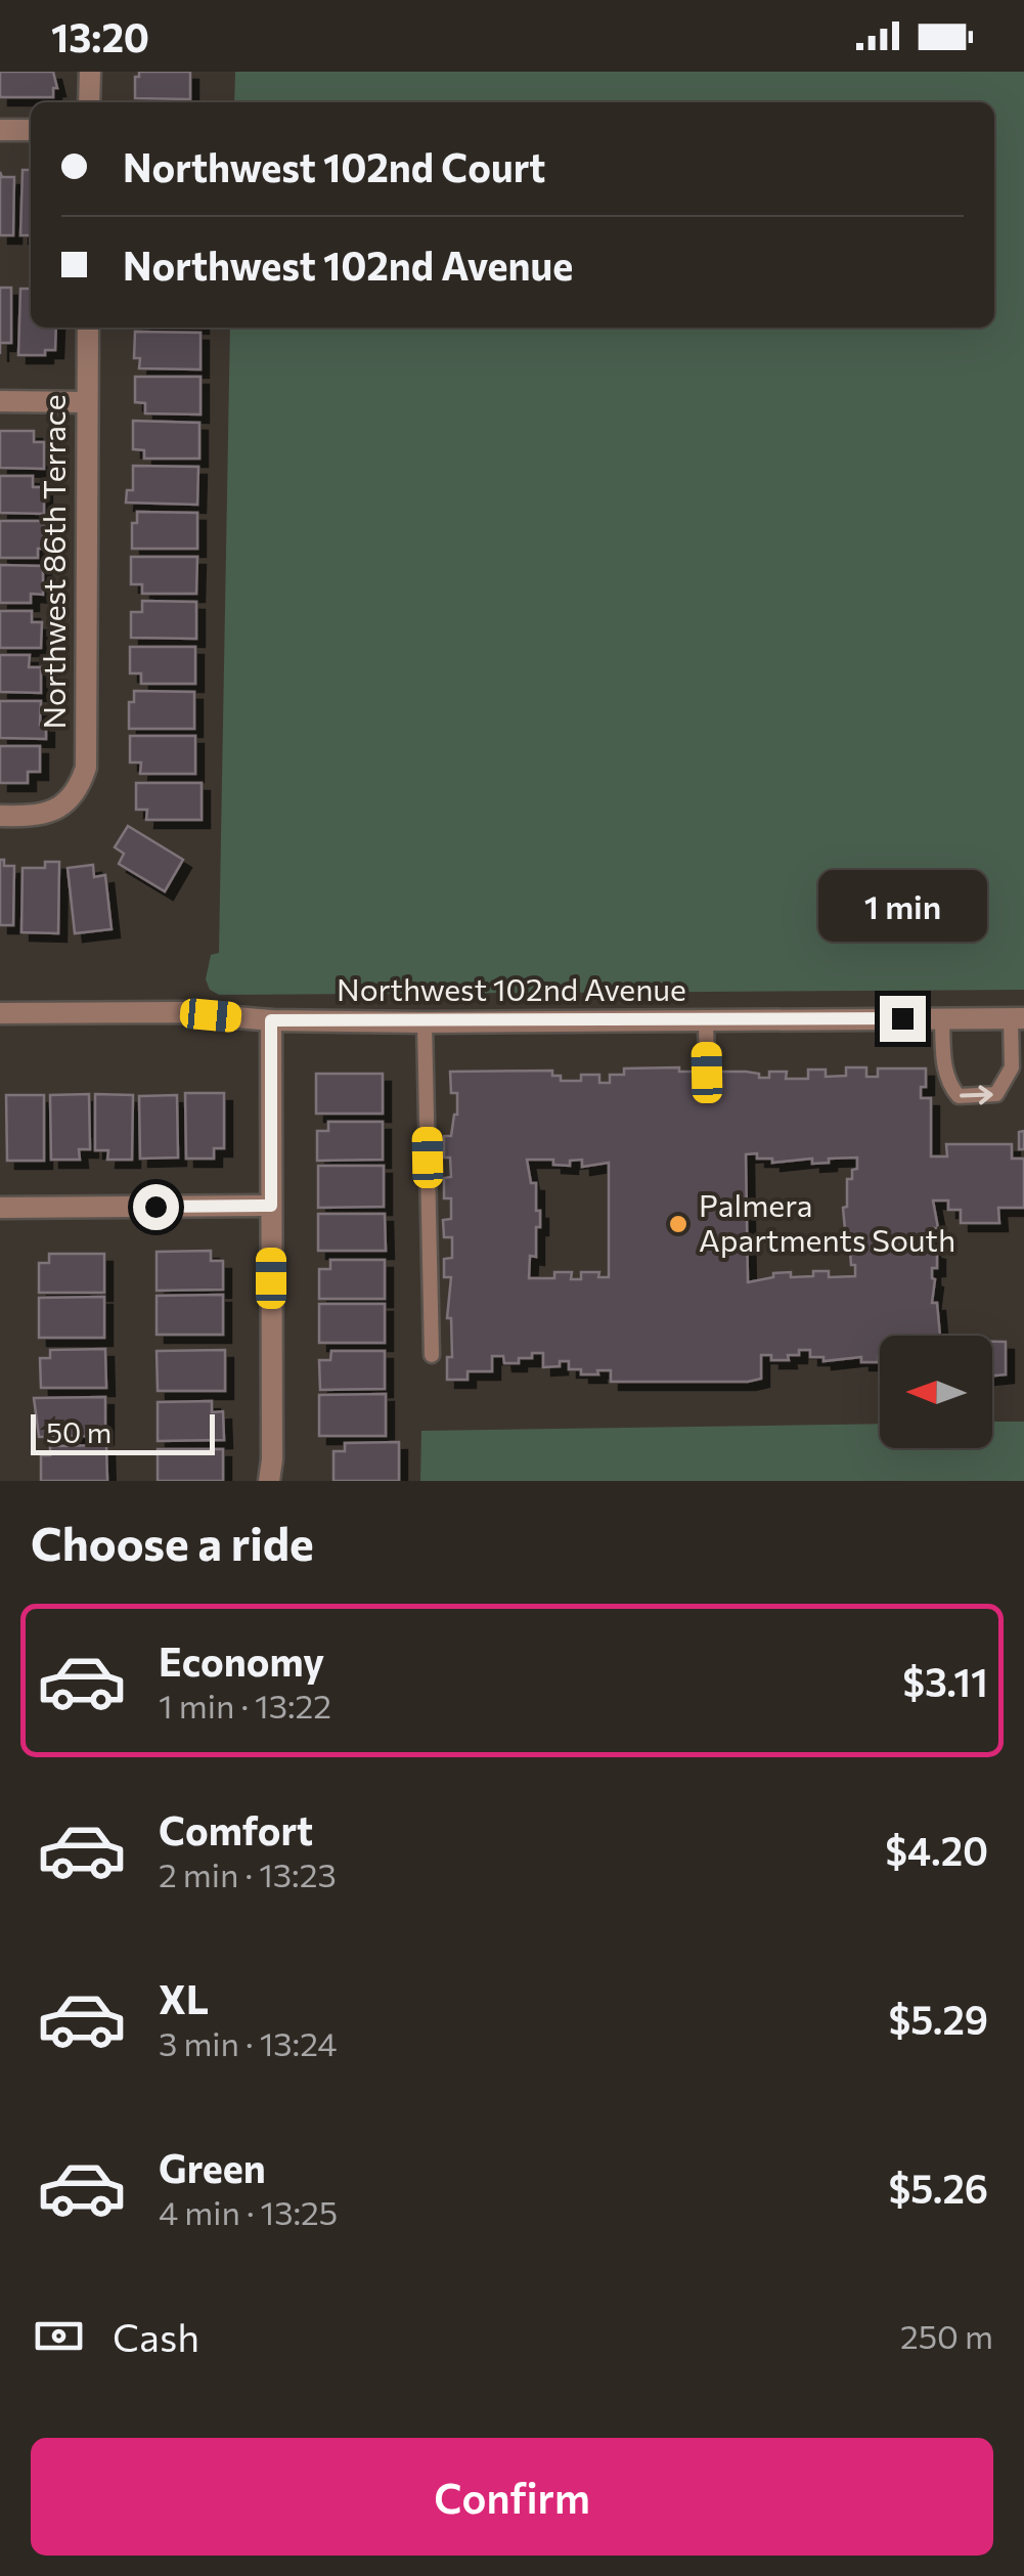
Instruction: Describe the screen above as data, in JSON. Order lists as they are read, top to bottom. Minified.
{"streets":{"street":["Northwest 86th Terrace","Northwest 102nd Avenue"]},"places":["Palmera Apartments South"],"scale_bar":"50 m","north":"left","page":{"status":"13:20","banner":["Northwest 102nd Court","Northwest 102nd Avenue"],"bubble":"1 min","scale":"50 m","heading":"Choose a ride","list":[{"name":"Economy","note":"1 min · 13:22","value":"$3.11"},{"name":"Comfort","note":"2 min · 13:23","value":"$4.20"},{"name":"XL","note":"3 min · 13:24","value":"$5.29"},{"name":"Green","note":"4 min · 13:25","value":"$5.26"}],"pay":["Cash","250 m"],"buttons":"Confirm"}}
